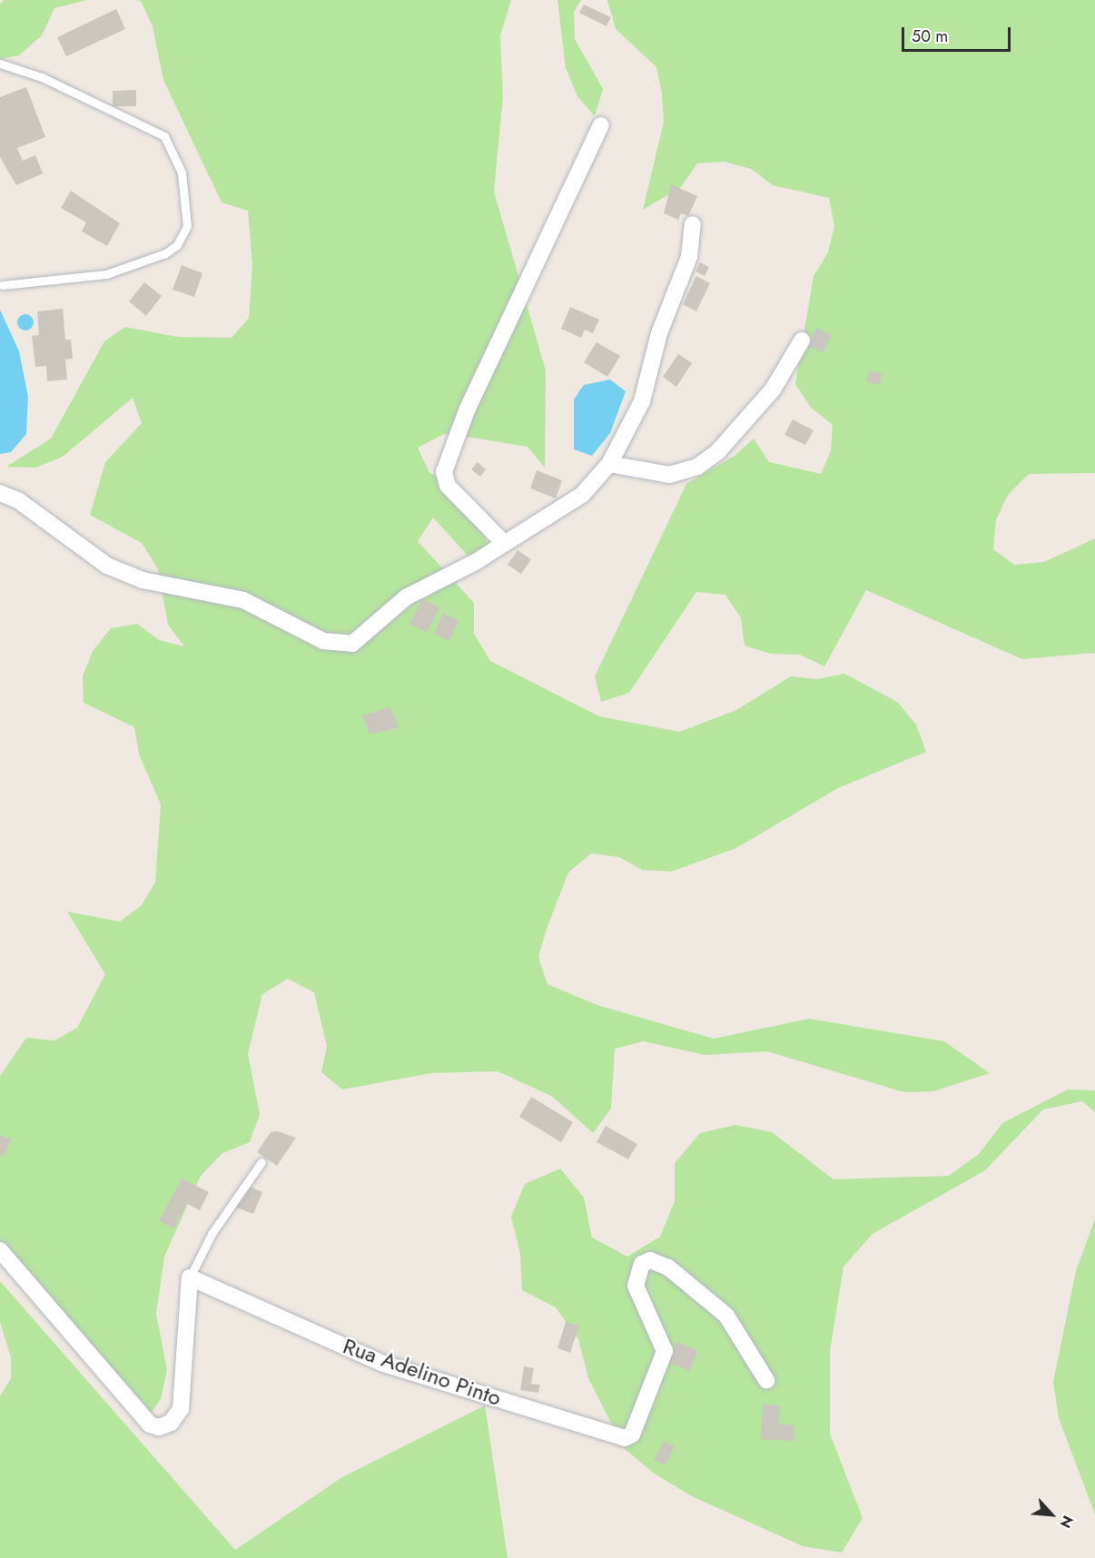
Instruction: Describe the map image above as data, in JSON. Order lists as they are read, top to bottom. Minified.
{"streets":{"street":["Rua Adelino Pinto"]},"scale_bar":"50 m","north":"bottom right"}
